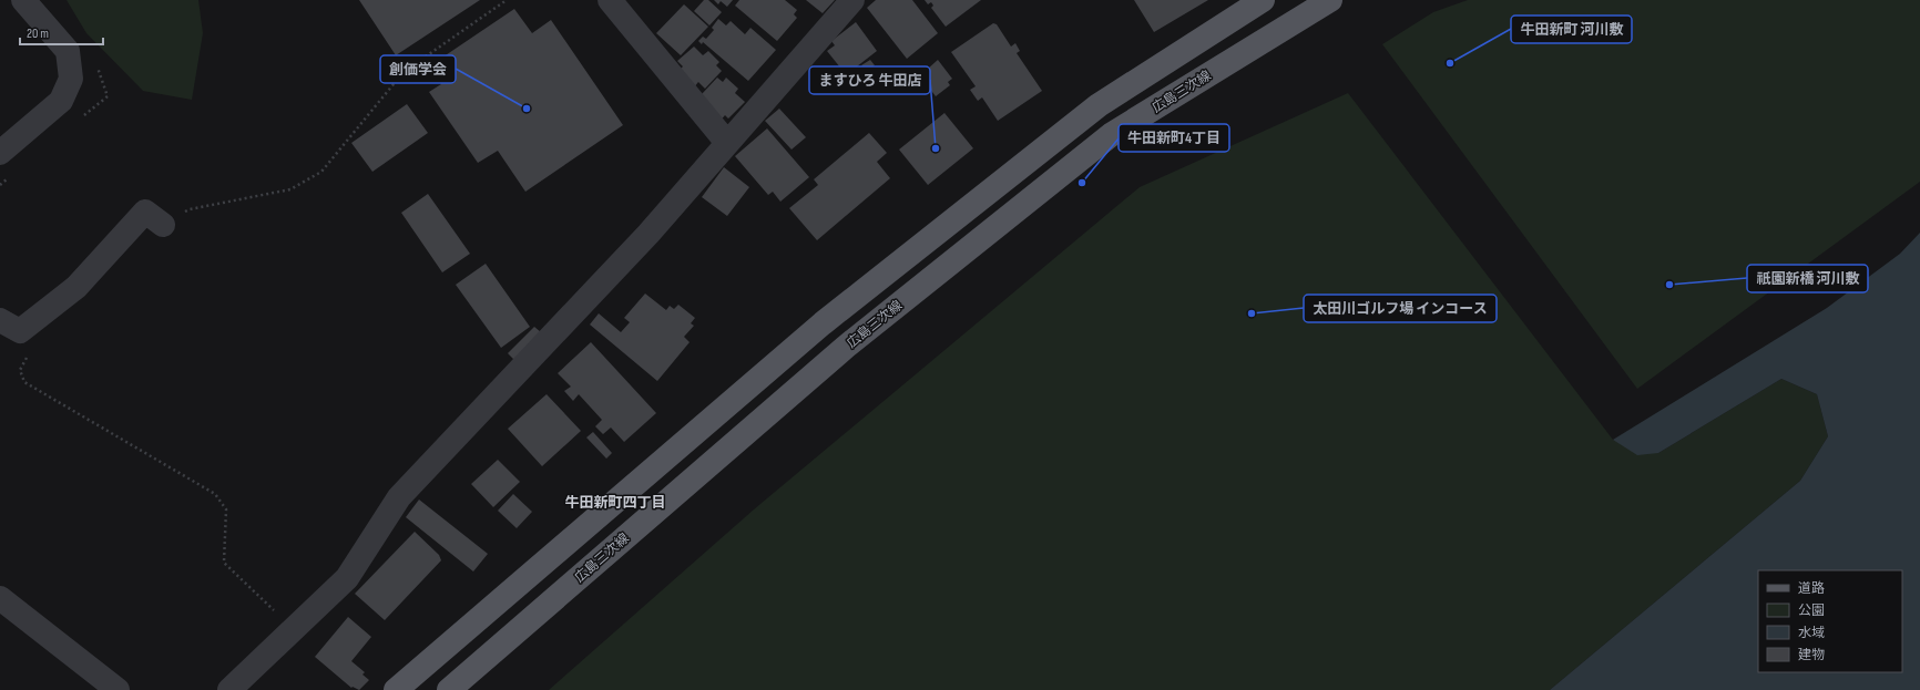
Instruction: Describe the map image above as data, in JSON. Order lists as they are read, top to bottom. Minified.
{"streets":{"main road":["広島三次線"]},"districts":["牛田新町四丁目"],"places":["牛田新町 河川敷","創価学会","ますひろ 牛田店","牛田新町4丁目","祇園新橋 河川敷","太田川ゴルフ場 インコース"],"legend":["道路","公園","水域","建物"],"scale_bar":"20 m"}
